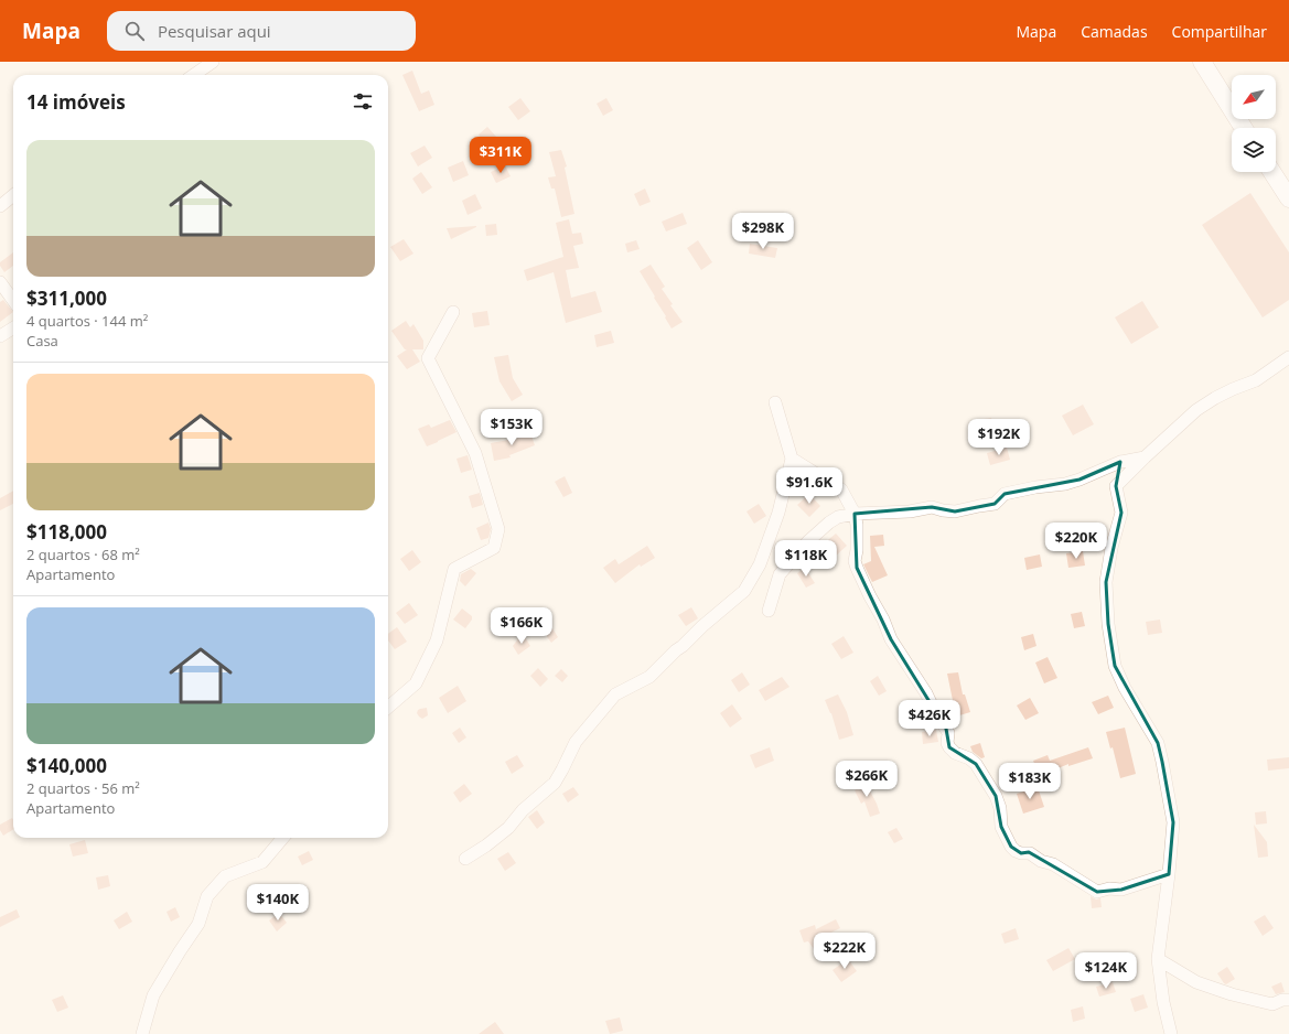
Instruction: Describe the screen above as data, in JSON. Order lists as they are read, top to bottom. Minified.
{"north":"bottom left","page":{"header":"Mapa","search":"Pesquisar aqui","nav":["Mapa","Camadas","Compartilhar"],"heading":"14 imóveis","list":[{"name":"$311,000","note":"4 quartos · 144 m² · Casa"},{"name":"$118,000","note":"2 quartos · 68 m² · Apartamento"},{"name":"$140,000","note":"2 quartos · 56 m² · Apartamento"}],"price":["$311K","$298K","$153K","$192K","$91.6K","$220K","$118K","$166K","$426K","$266K","$183K","$140K","$222K","$124K"]}}
